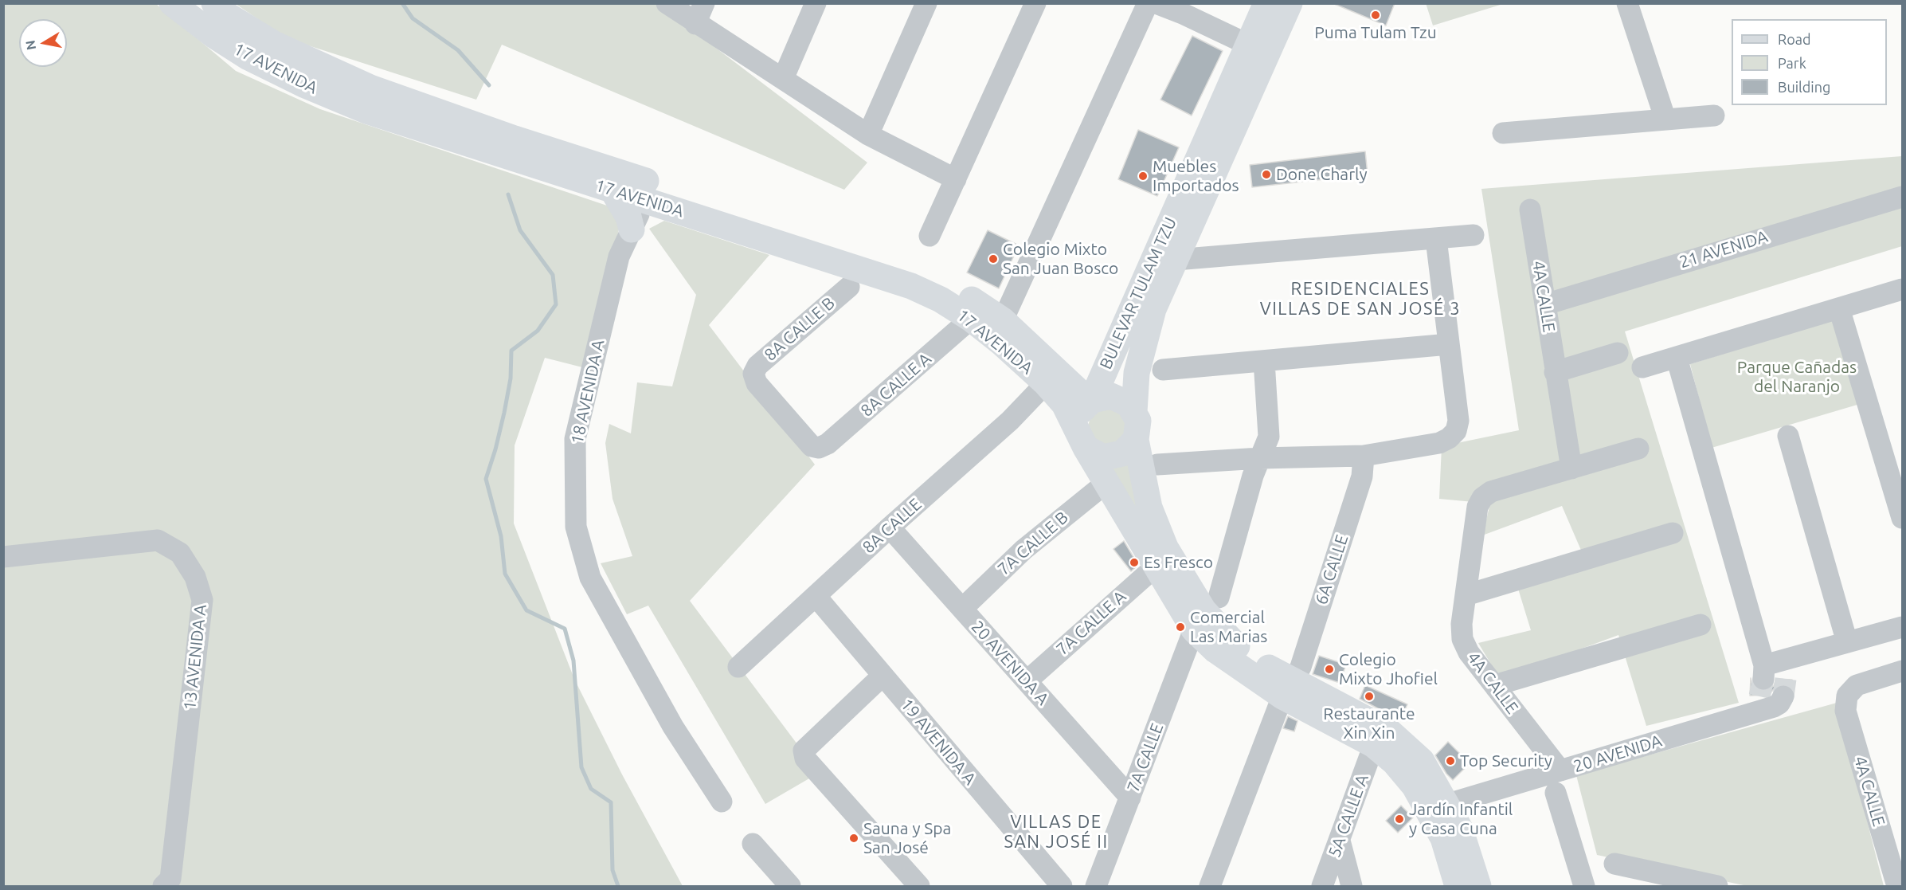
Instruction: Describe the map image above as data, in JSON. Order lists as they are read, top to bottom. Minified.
{"streets":{"main road":["17 AVENIDA","BULEVAR TULAM TZU"],"street":["21 AVENIDA","4A CALLE","8A CALLE B","8A CALLE A","18 AVENIDA A","8A CALLE","7A CALLE B","6A CALLE","7A CALLE A","13 AVENIDA A","20 AVENIDA A","19 AVENIDA A","20 AVENIDA","7A CALLE","5A CALLE A"]},"crossings":[["17 AVENIDA","BULEVAR TULAM TZU"],["17 AVENIDA","8A CALLE A"],["17 AVENIDA","18 AVENIDA A"],["17 AVENIDA","8A CALLE"],["17 AVENIDA","7A CALLE B"],["17 AVENIDA","6A CALLE"],["17 AVENIDA","7A CALLE A"],["17 AVENIDA","20 AVENIDA"],["17 AVENIDA","7A CALLE"],["17 AVENIDA","5A CALLE A"],["21 AVENIDA","4A CALLE"],["4A CALLE","20 AVENIDA"],["8A CALLE B","8A CALLE A"],["8A CALLE","20 AVENIDA A"],["8A CALLE","19 AVENIDA A"],["7A CALLE B","20 AVENIDA A"],["7A CALLE A","20 AVENIDA A"],["20 AVENIDA A","7A CALLE"]],"districts":["RESIDENCIALES VILLAS DE SAN JOSÉ 3","VILLAS DE SAN JOSÉ II"],"parks":["Parque Cañadas del Naranjo"],"places":["Puma Tulam Tzu","Done Charly","Muebles Importados","Colegio Mixto San Juan Bosco","Es Fresco","Comercial Las Marias","Colegio Mixto Jhofiel","Restaurante Xin Xin","Top Security","Jardín Infantil y Casa Cuna","Sauna y Spa San José"],"legend":["Road","Park","Building"],"north":"left"}
